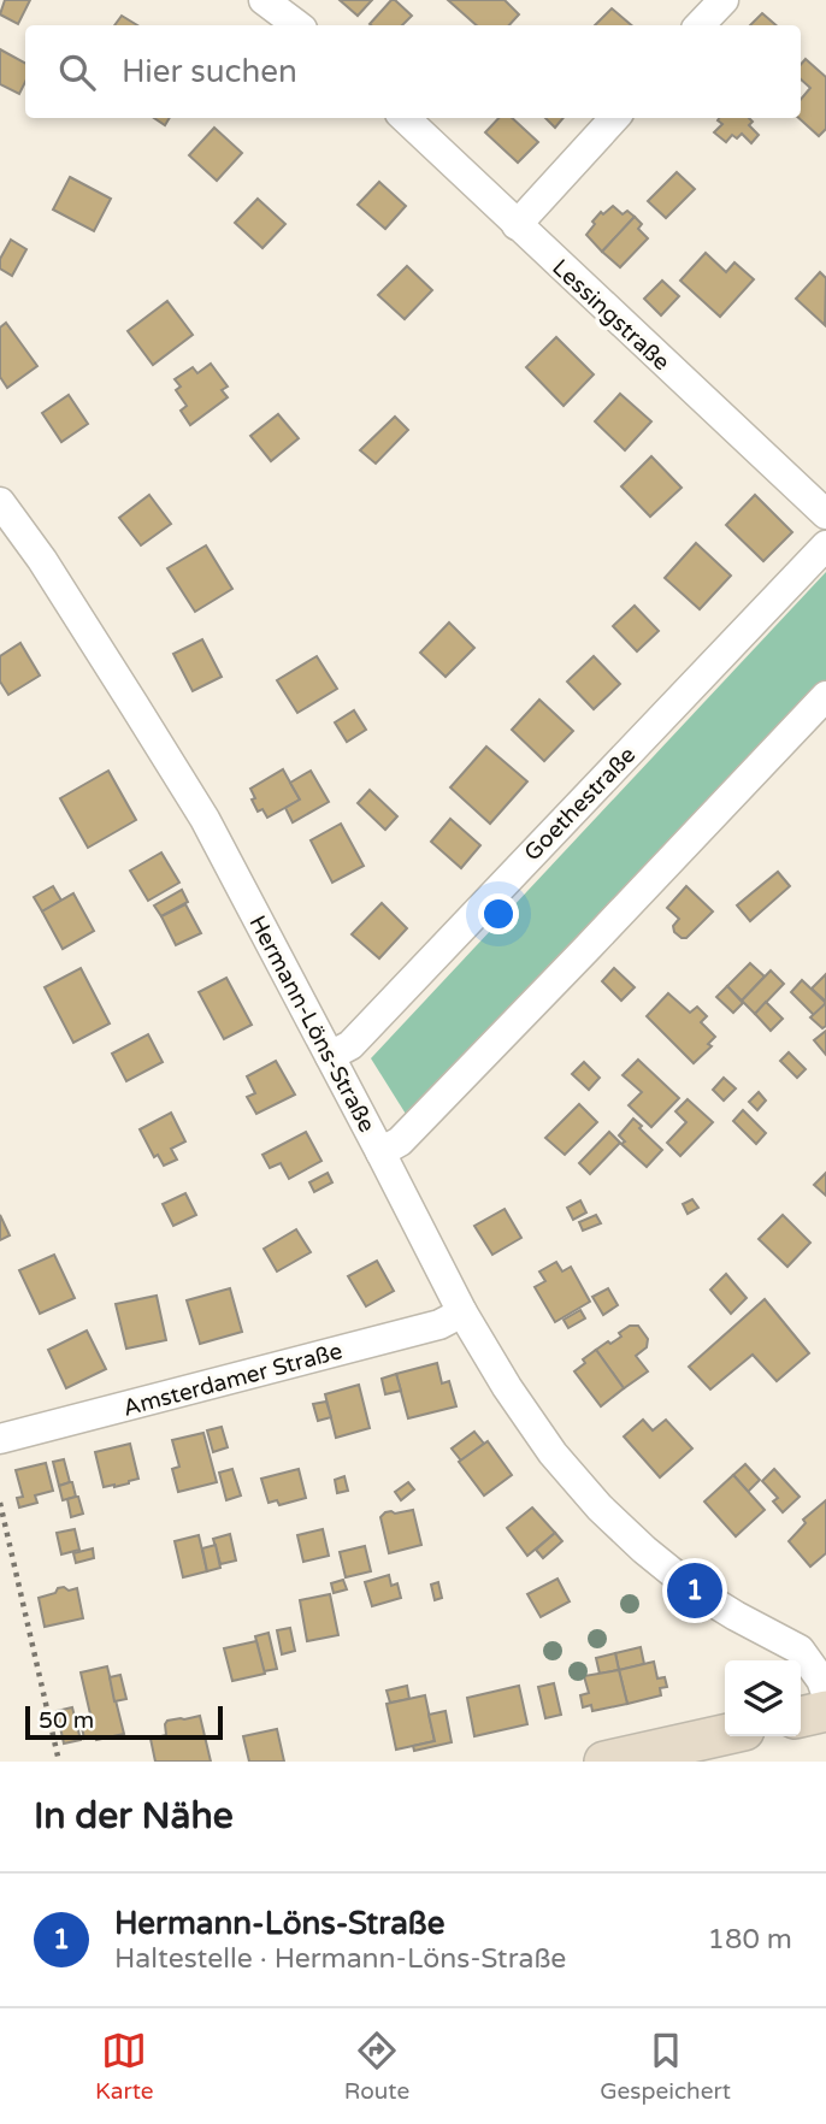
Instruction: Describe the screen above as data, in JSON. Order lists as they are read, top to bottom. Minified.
{"streets":{"street":["Lessingstraße","Goethestraße","Hermann-Löns-Straße","Amsterdamer Straße"]},"crossings":[["Goethestraße","Hermann-Löns-Straße"],["Hermann-Löns-Straße","Amsterdamer Straße"]],"scale_bar":"50 m","page":{"search":"Hier suchen","pins":"1","scale":"50 m","heading":"In der Nähe","list":[{"mark":"1","name":"Hermann-Löns-Straße","note":"Haltestelle · Hermann-Löns-Straße","value":"180 m"}],"nav":["Karte","Route","Gespeichert"]}}
